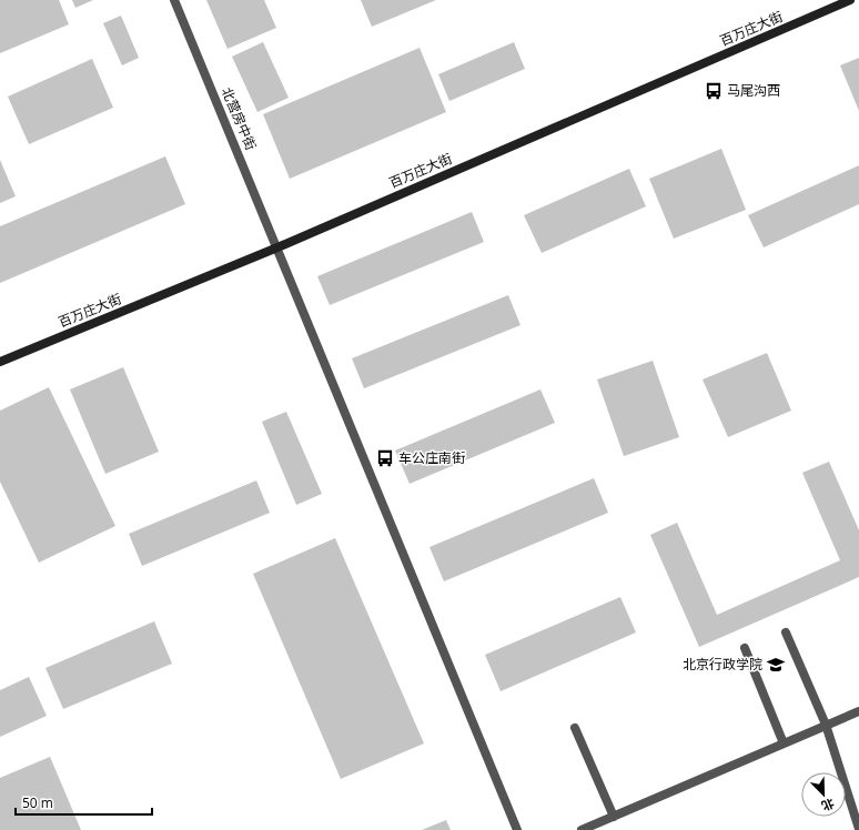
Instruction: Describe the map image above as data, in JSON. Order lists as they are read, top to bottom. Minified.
{"streets":{"main road":["百万庄大街"],"street":["北营房中街"]},"crossings":[["百万庄大街","北营房中街"]],"places":{"bus stop":["马尾沟西","车公庄南街"],"school or university":["北京行政学院"]},"scale_bar":"50 m","north":"bottom right"}
